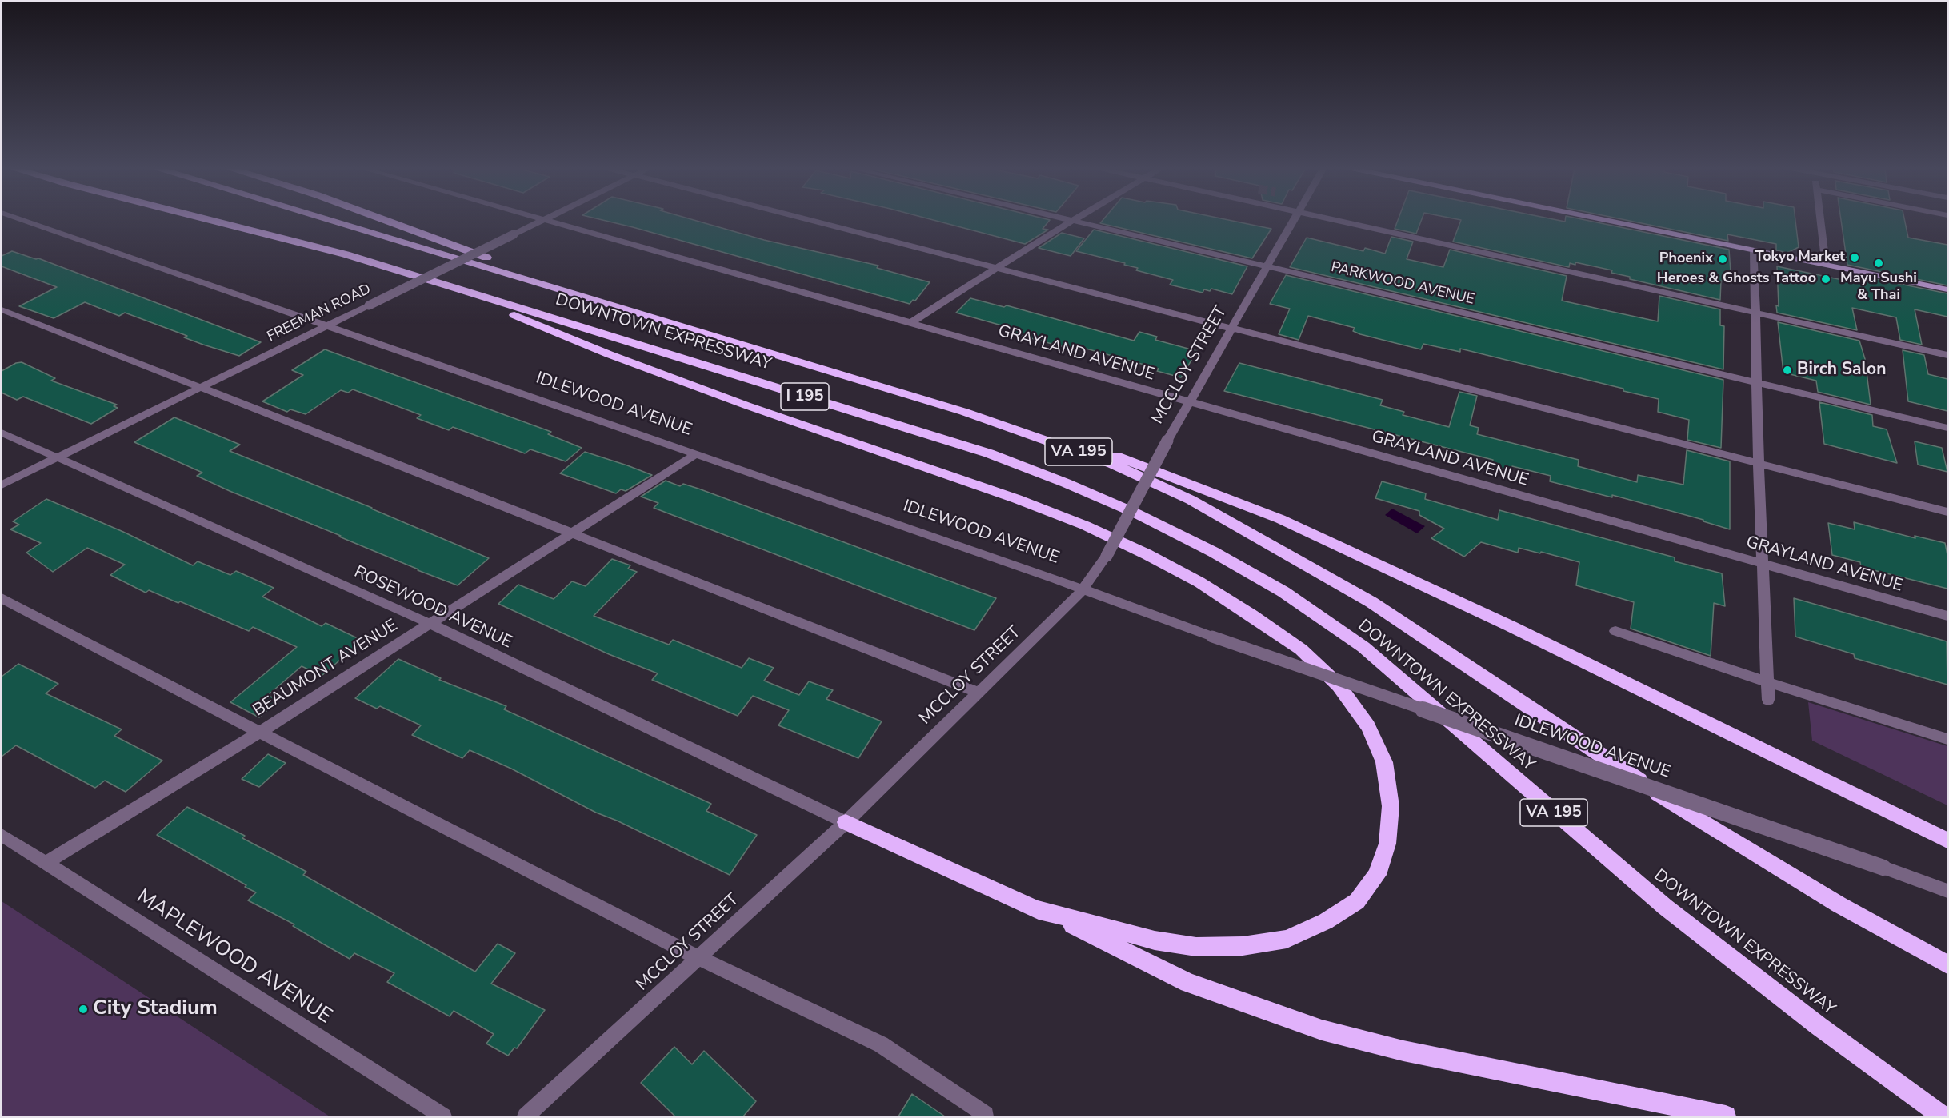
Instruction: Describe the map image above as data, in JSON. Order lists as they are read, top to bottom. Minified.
{"streets":{"highway":["DOWNTOWN EXPRESSWAY","I 195","VA 195"],"street":["PARKWOOD AVENUE","FREEMAN ROAD","GRAYLAND AVENUE","MCCLOY STREET","IDLEWOOD AVENUE","ROSEWOOD AVENUE","BEAUMONT AVENUE","MAPLEWOOD AVENUE"]},"crossings":[["PARKWOOD AVENUE","MCCLOY STREET"],["FREEMAN ROAD","GRAYLAND AVENUE"],["FREEMAN ROAD","IDLEWOOD AVENUE"],["FREEMAN ROAD","ROSEWOOD AVENUE"],["DOWNTOWN EXPRESSWAY","I 195"],["GRAYLAND AVENUE","MCCLOY STREET"],["MCCLOY STREET","IDLEWOOD AVENUE"],["MCCLOY STREET","ROSEWOOD AVENUE"],["IDLEWOOD AVENUE","BEAUMONT AVENUE"],["ROSEWOOD AVENUE","BEAUMONT AVENUE"],["BEAUMONT AVENUE","MAPLEWOOD AVENUE"]],"places":["Tokyo Market","Phoenix","Mayu Sushi & Thai","Heroes & Ghosts Tattoo","Birch Salon","City Stadium"]}
